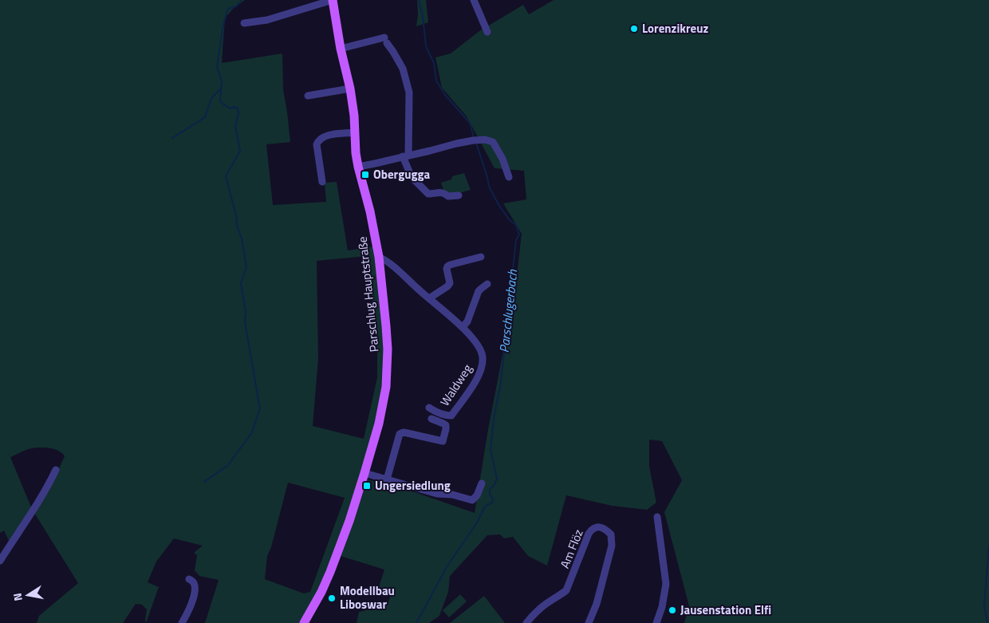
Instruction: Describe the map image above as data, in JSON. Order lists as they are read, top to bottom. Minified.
{"streets":{"main road":["Parschlug Hauptstraße"],"street":["Waldweg","Am Flöz"]},"crossings":[["Parschlug Hauptstraße","Waldweg"]],"water":["Parschlugerbach"],"places":{"other":["Lorenzikreuz","Modellbau Liboswar","Jausenstation Elfi"],"transit":["Obergugga","Ungersiedlung"]},"north":"left"}
